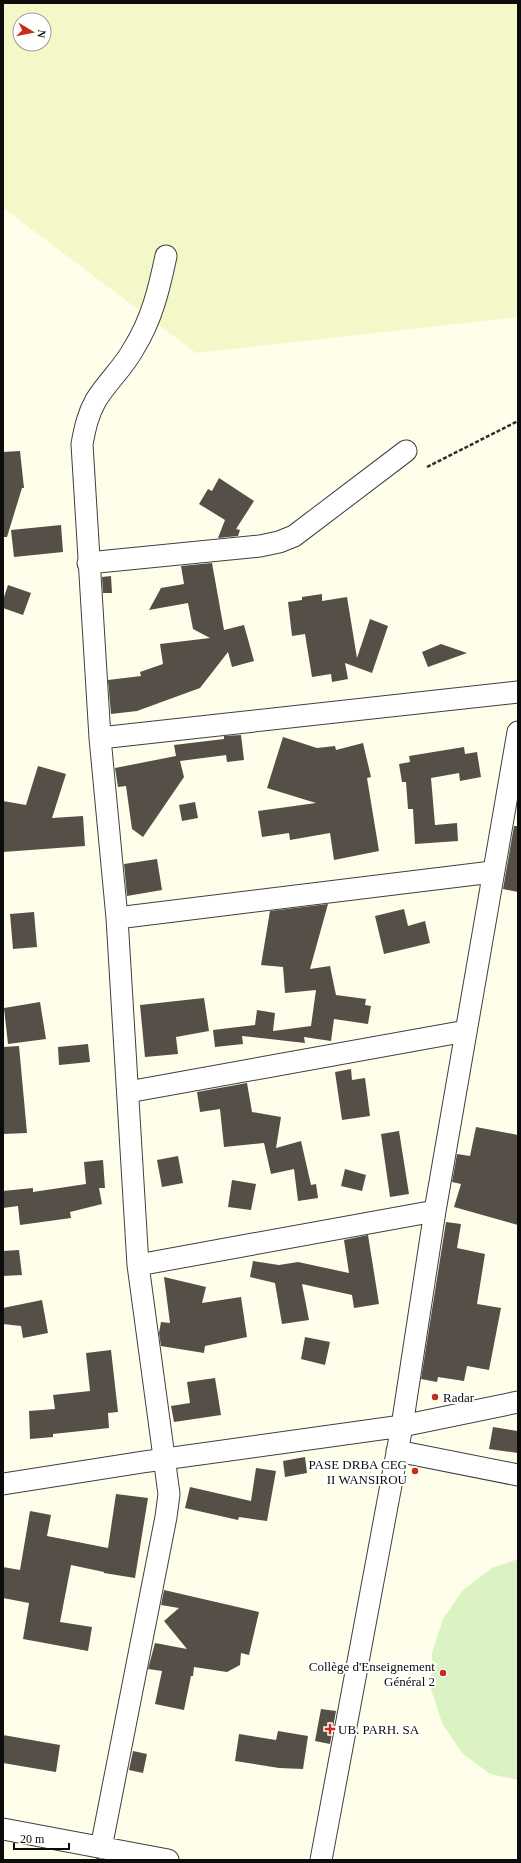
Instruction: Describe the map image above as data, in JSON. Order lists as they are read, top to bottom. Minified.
{"places":{"other":["Radar","PASE DRBA CEG II WANSIROU","Collège d'Enseignement Général 2"],"health":["UB. PARH. SA"]},"scale_bar":"20 m","north":"right"}
